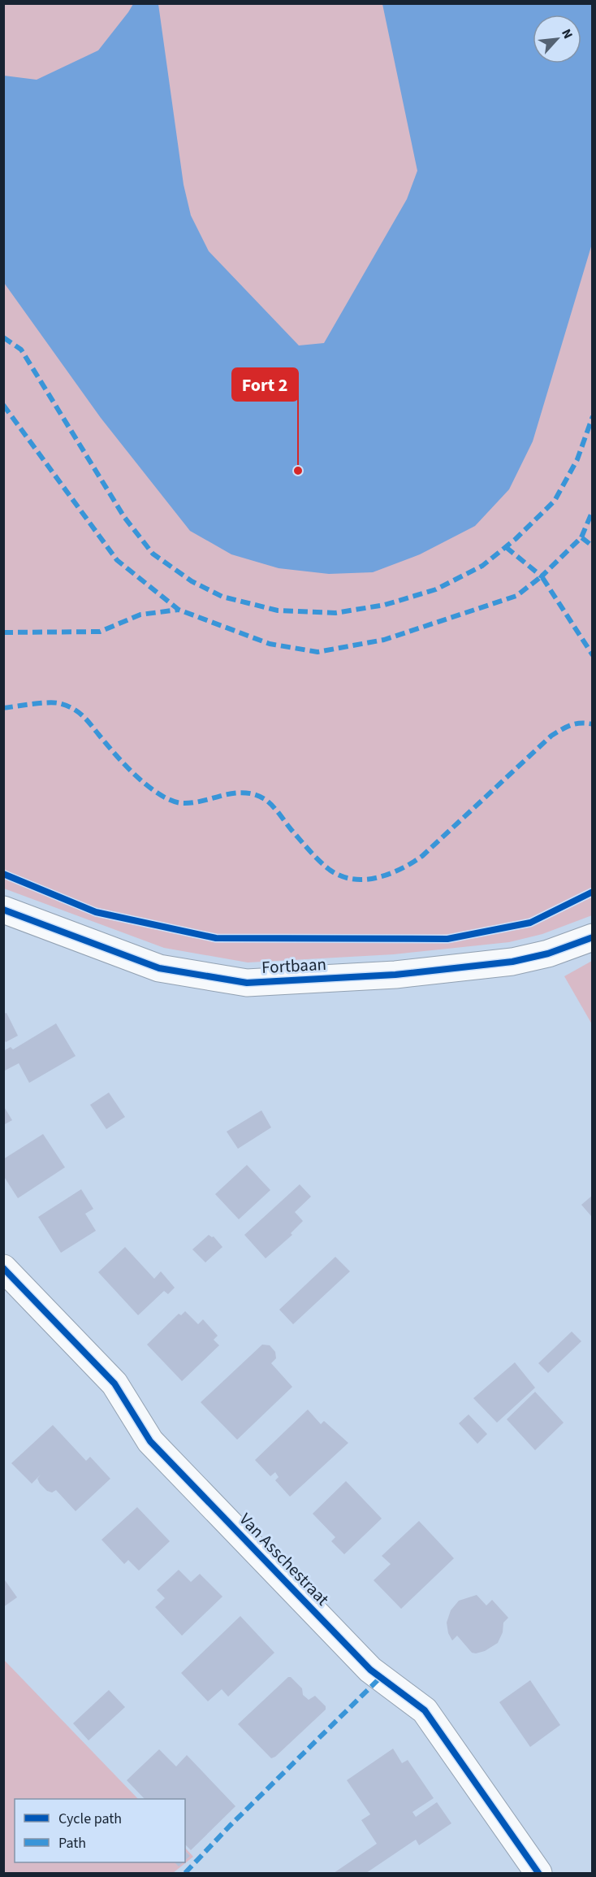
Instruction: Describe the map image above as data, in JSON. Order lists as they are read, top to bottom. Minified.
{"streets":{"street":["Fortbaan","Van Asschestraat"]},"places":["Fort 2"],"legend":["Cycle path","Path"],"north":"top right"}
